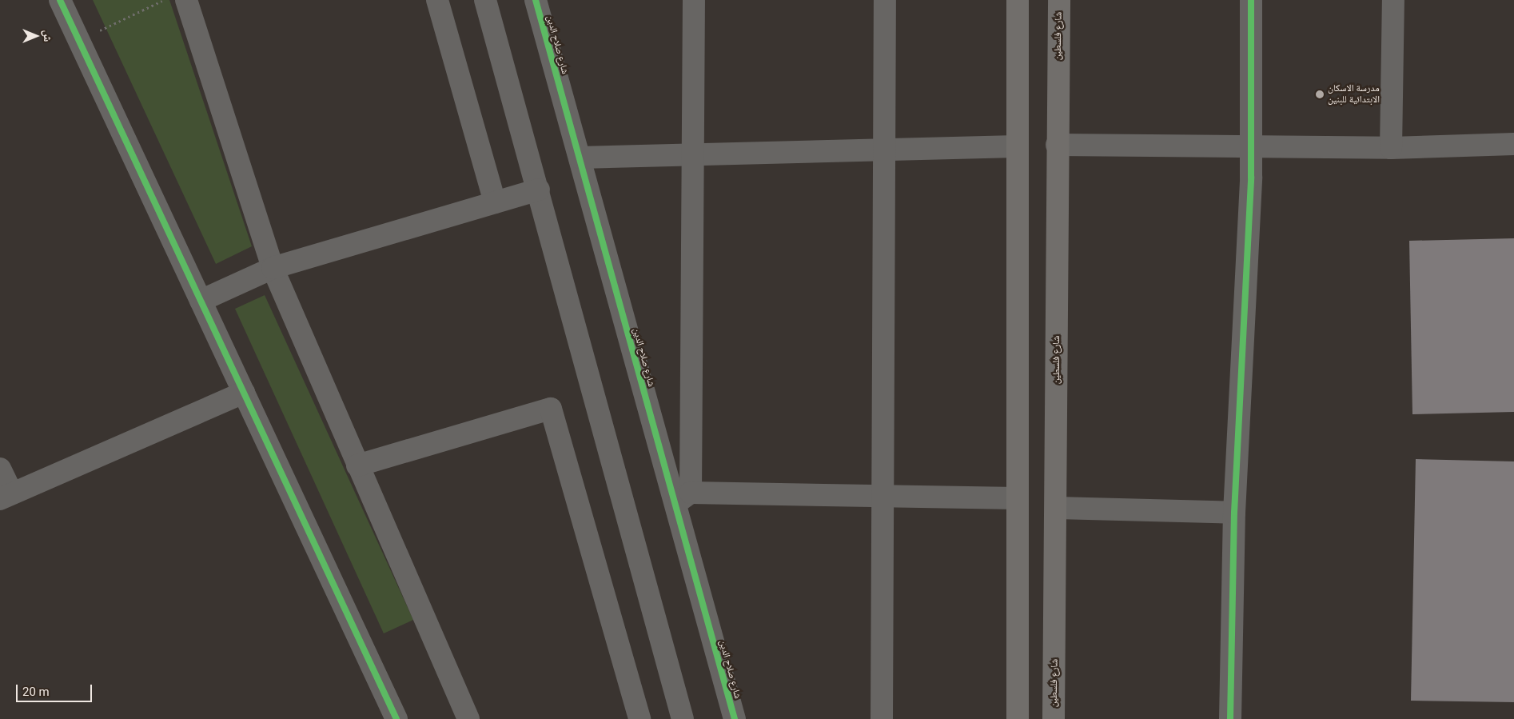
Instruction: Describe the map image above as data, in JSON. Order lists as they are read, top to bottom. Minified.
{"streets":{"main road":["شارع فلسطين"],"street":["شارع صلاح الدين"]},"places":["مدرسة الاسكان الابتدائية للبنين"],"scale_bar":"20 m","north":"right"}
